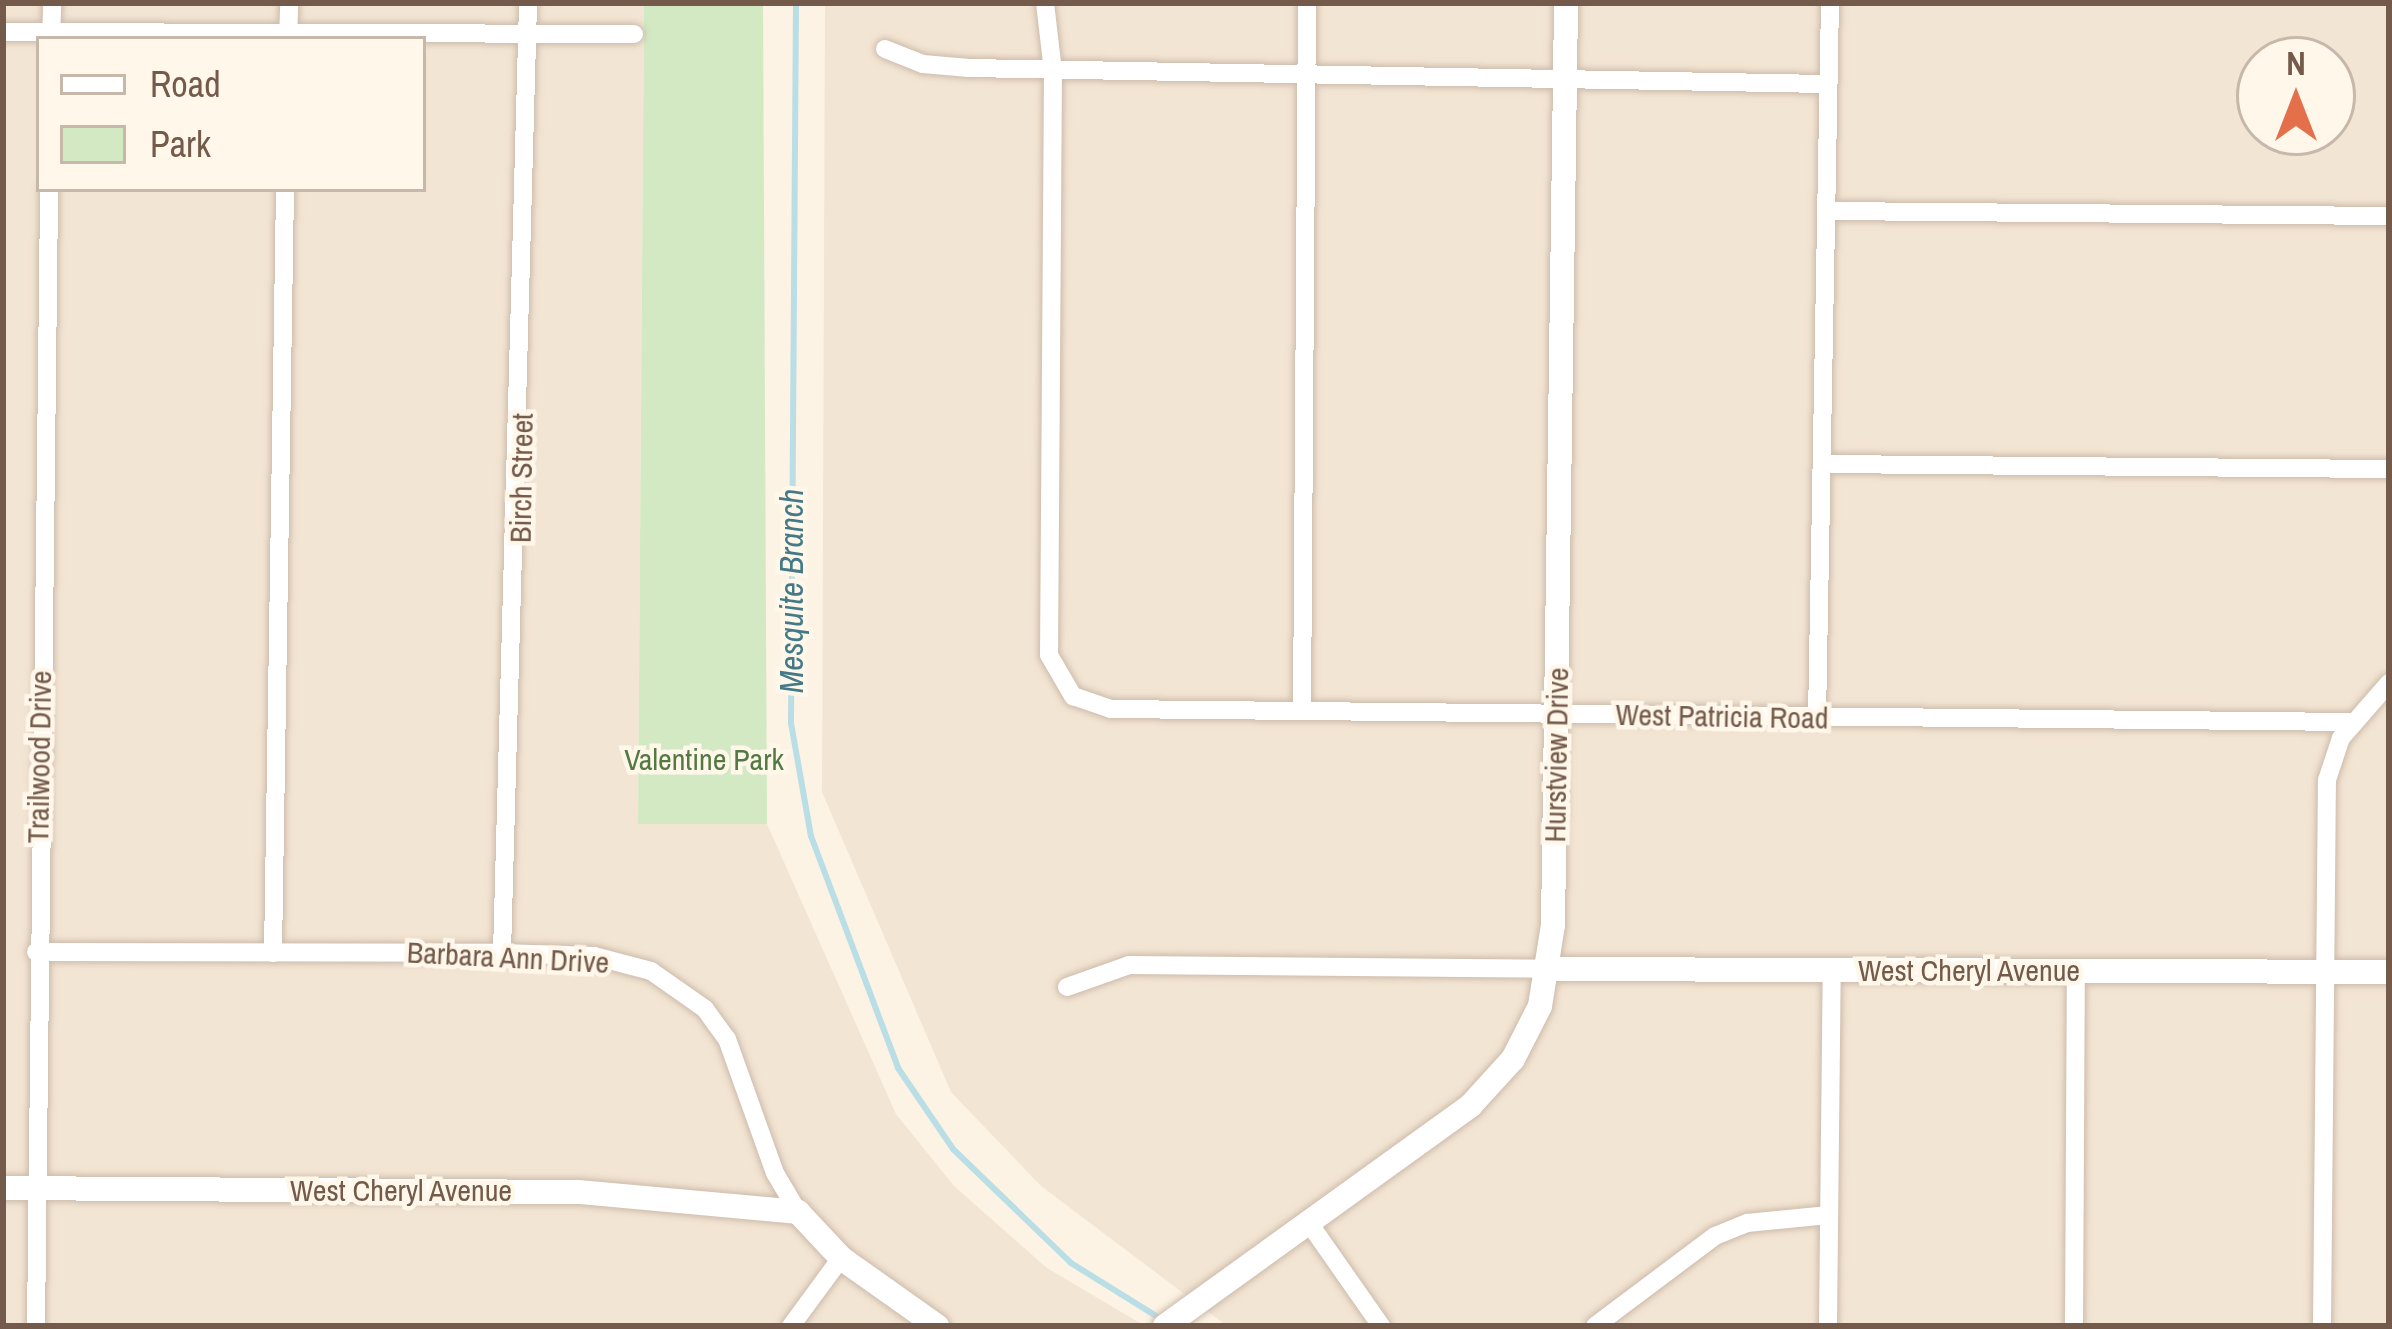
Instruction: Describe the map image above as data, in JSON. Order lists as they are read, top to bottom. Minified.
{"streets":{"street":["Birch Street","West Patricia Road","Hurstview Drive","Trailwood Drive","Barbara Ann Drive","West Cheryl Avenue"]},"crossings":[["Birch Street","Barbara Ann Drive"],["West Patricia Road","Hurstview Drive"],["Hurstview Drive","West Cheryl Avenue"],["Trailwood Drive","Barbara Ann Drive"],["Trailwood Drive","West Cheryl Avenue"],["Barbara Ann Drive","West Cheryl Avenue"]],"water":["Mesquite Branch"],"parks":["Valentine Park"],"legend":["Road","Park"],"north":"top"}
